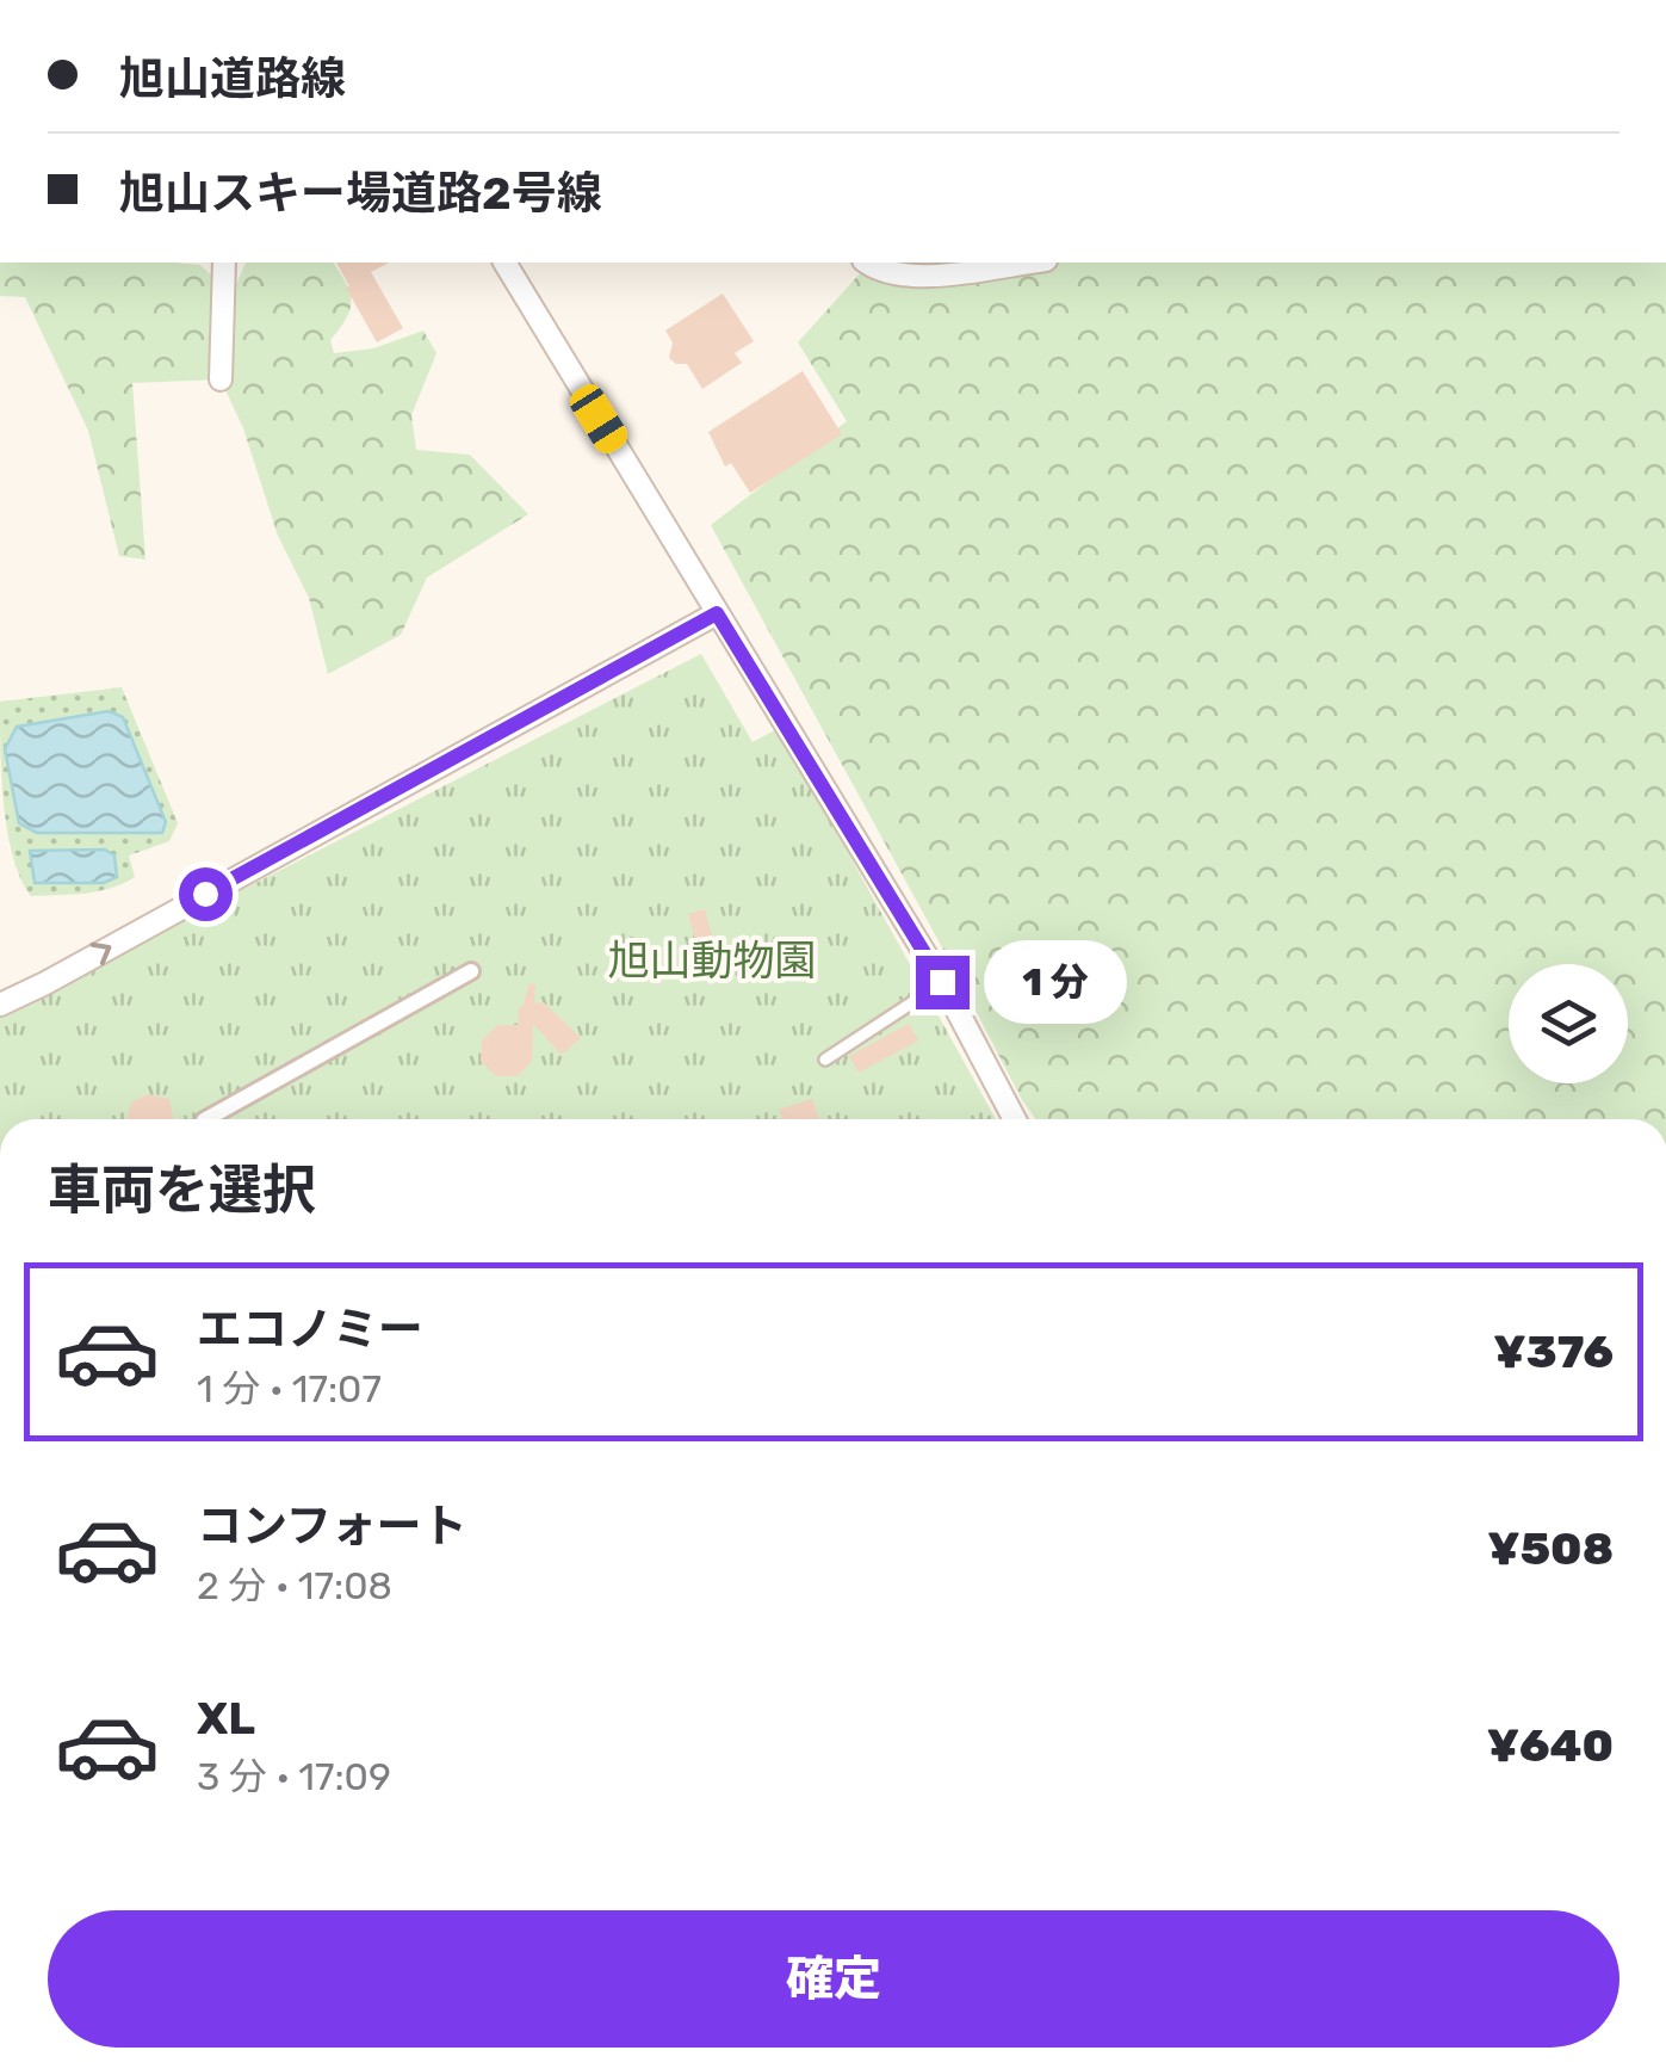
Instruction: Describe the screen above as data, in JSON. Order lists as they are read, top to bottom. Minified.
{"parks":["旭山動物園"],"page":{"banner":["旭山道路線","旭山スキー場道路2号線"],"bubble":"1 分","heading":"車両を選択","list":[{"name":"エコノミー","note":"1 分 · 17:07","value":"¥376"},{"name":"コンフォート","note":"2 分 · 17:08","value":"¥508"},{"name":"XL","note":"3 分 · 17:09","value":"¥640"}],"buttons":"確定"}}
